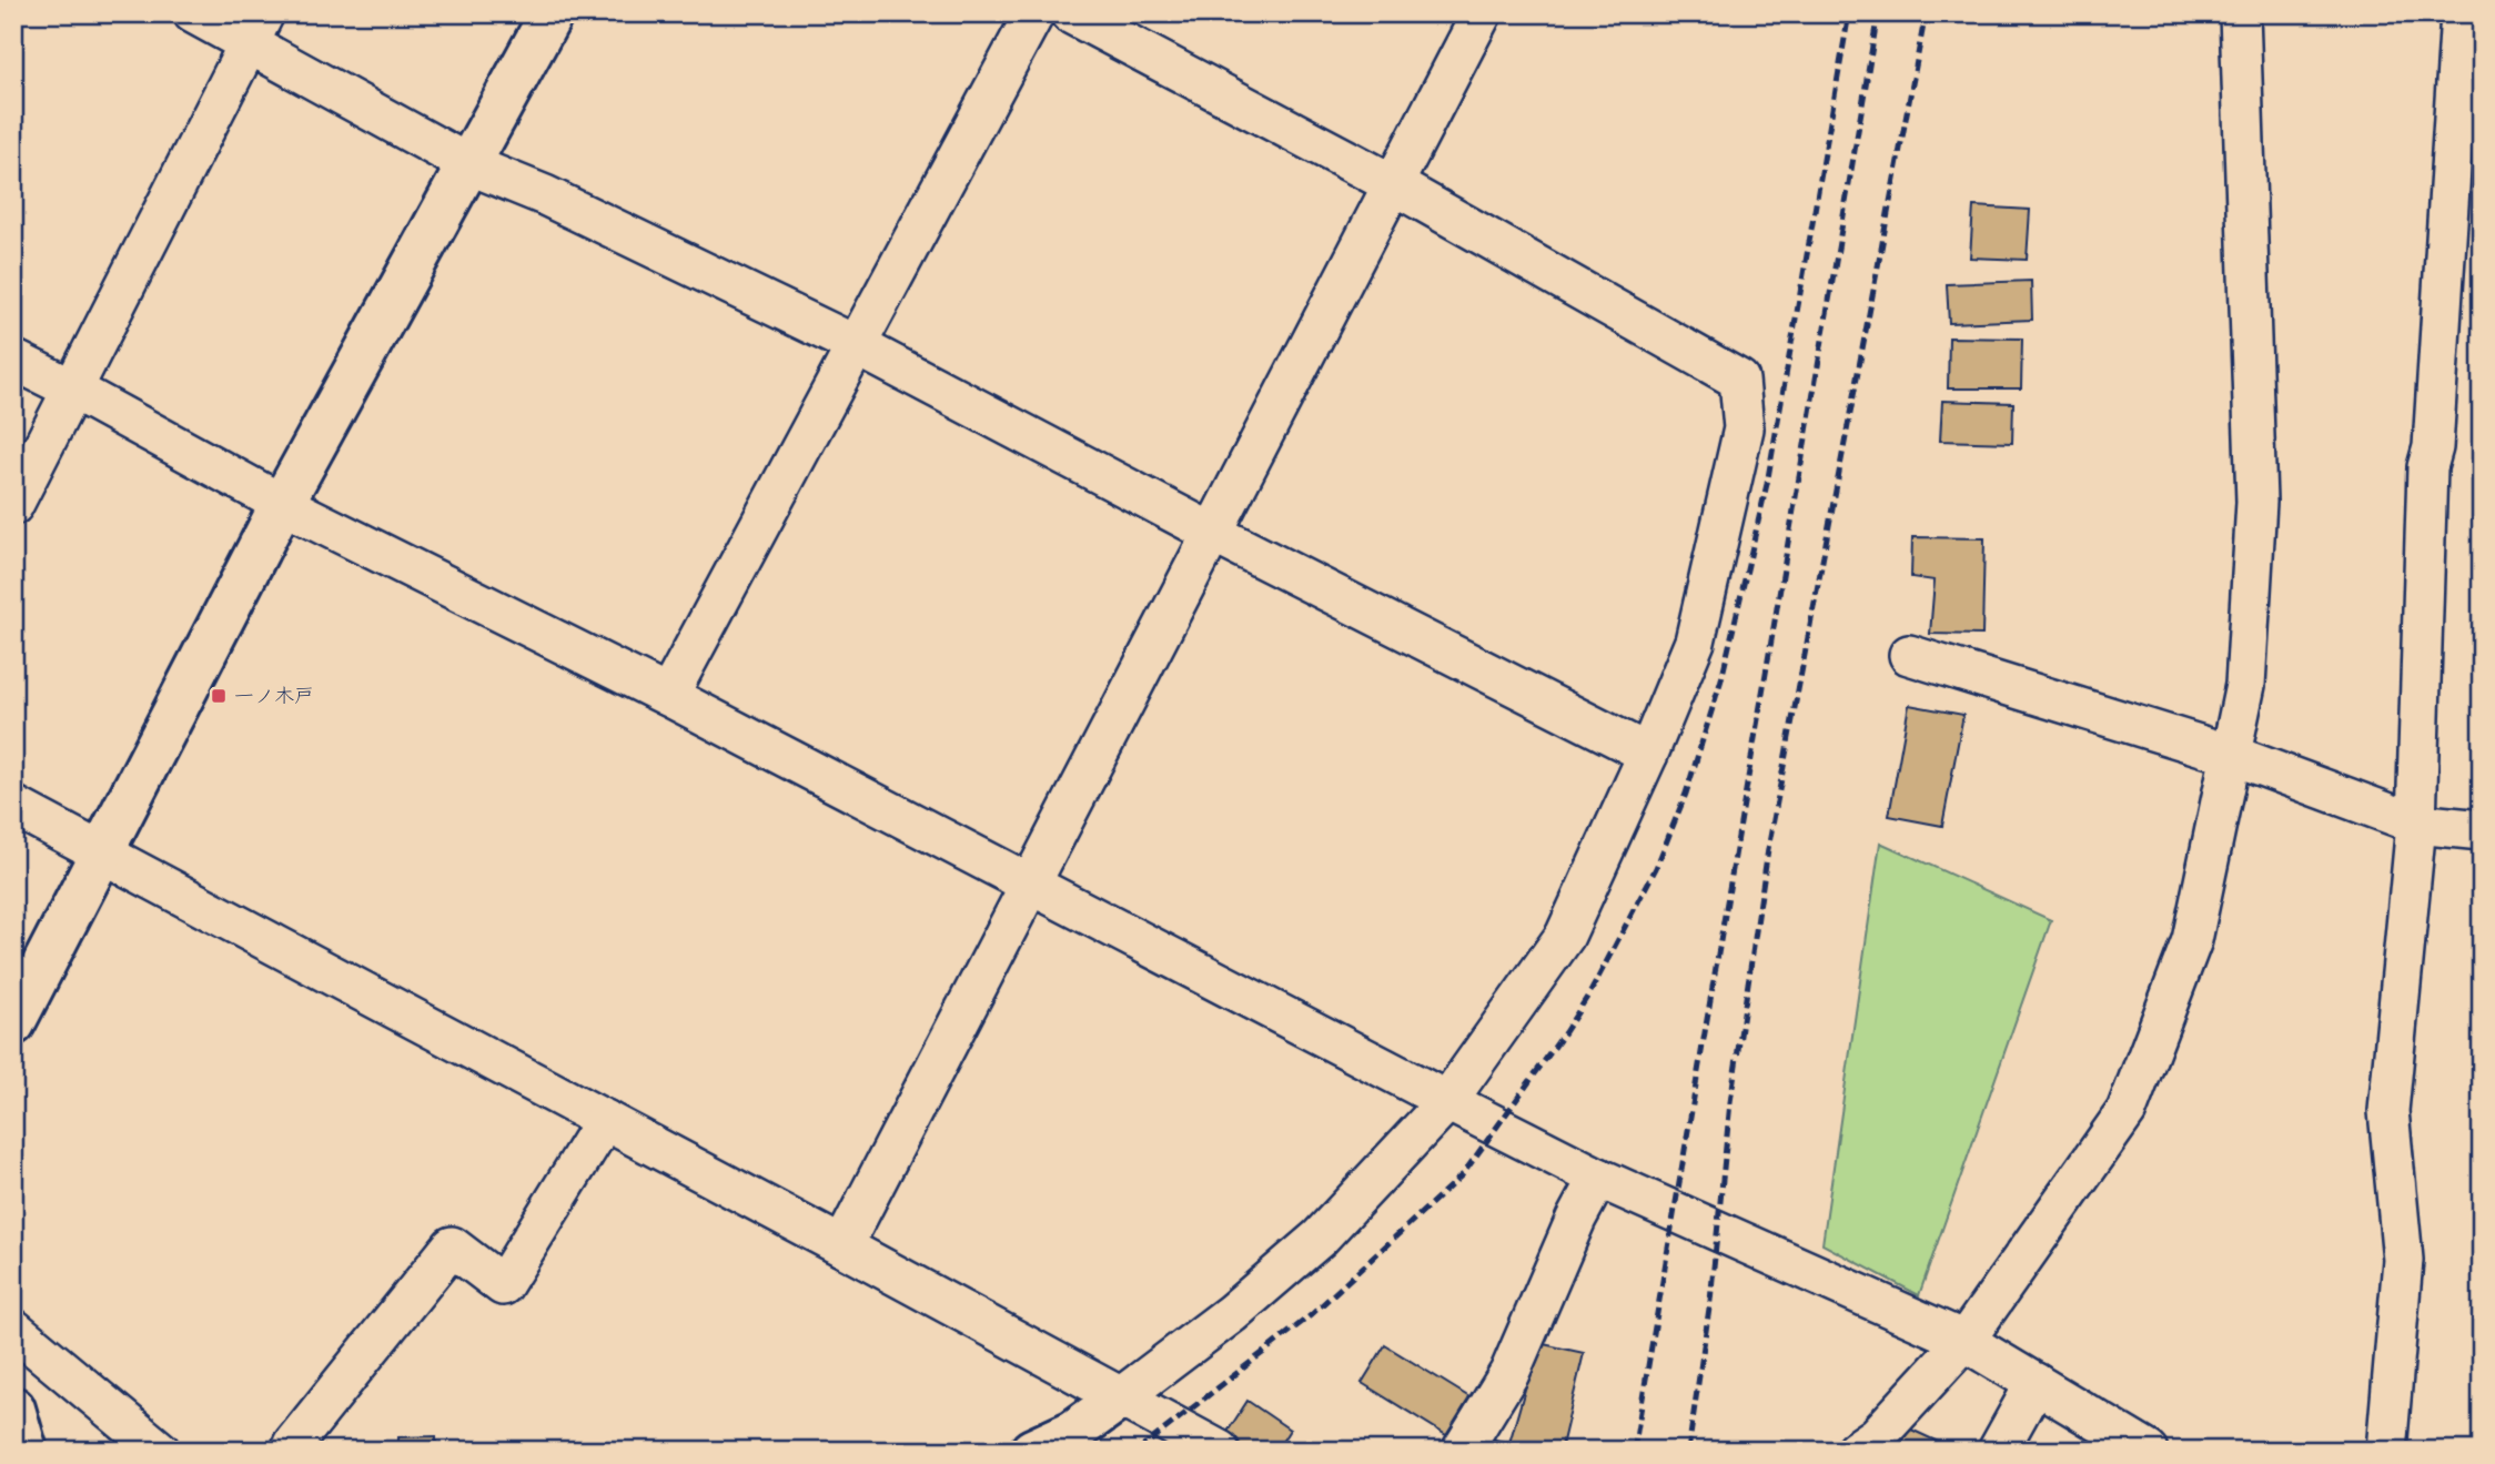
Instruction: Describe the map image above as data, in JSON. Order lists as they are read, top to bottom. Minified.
{"places":{"transit":["一ノ木戸"]}}
